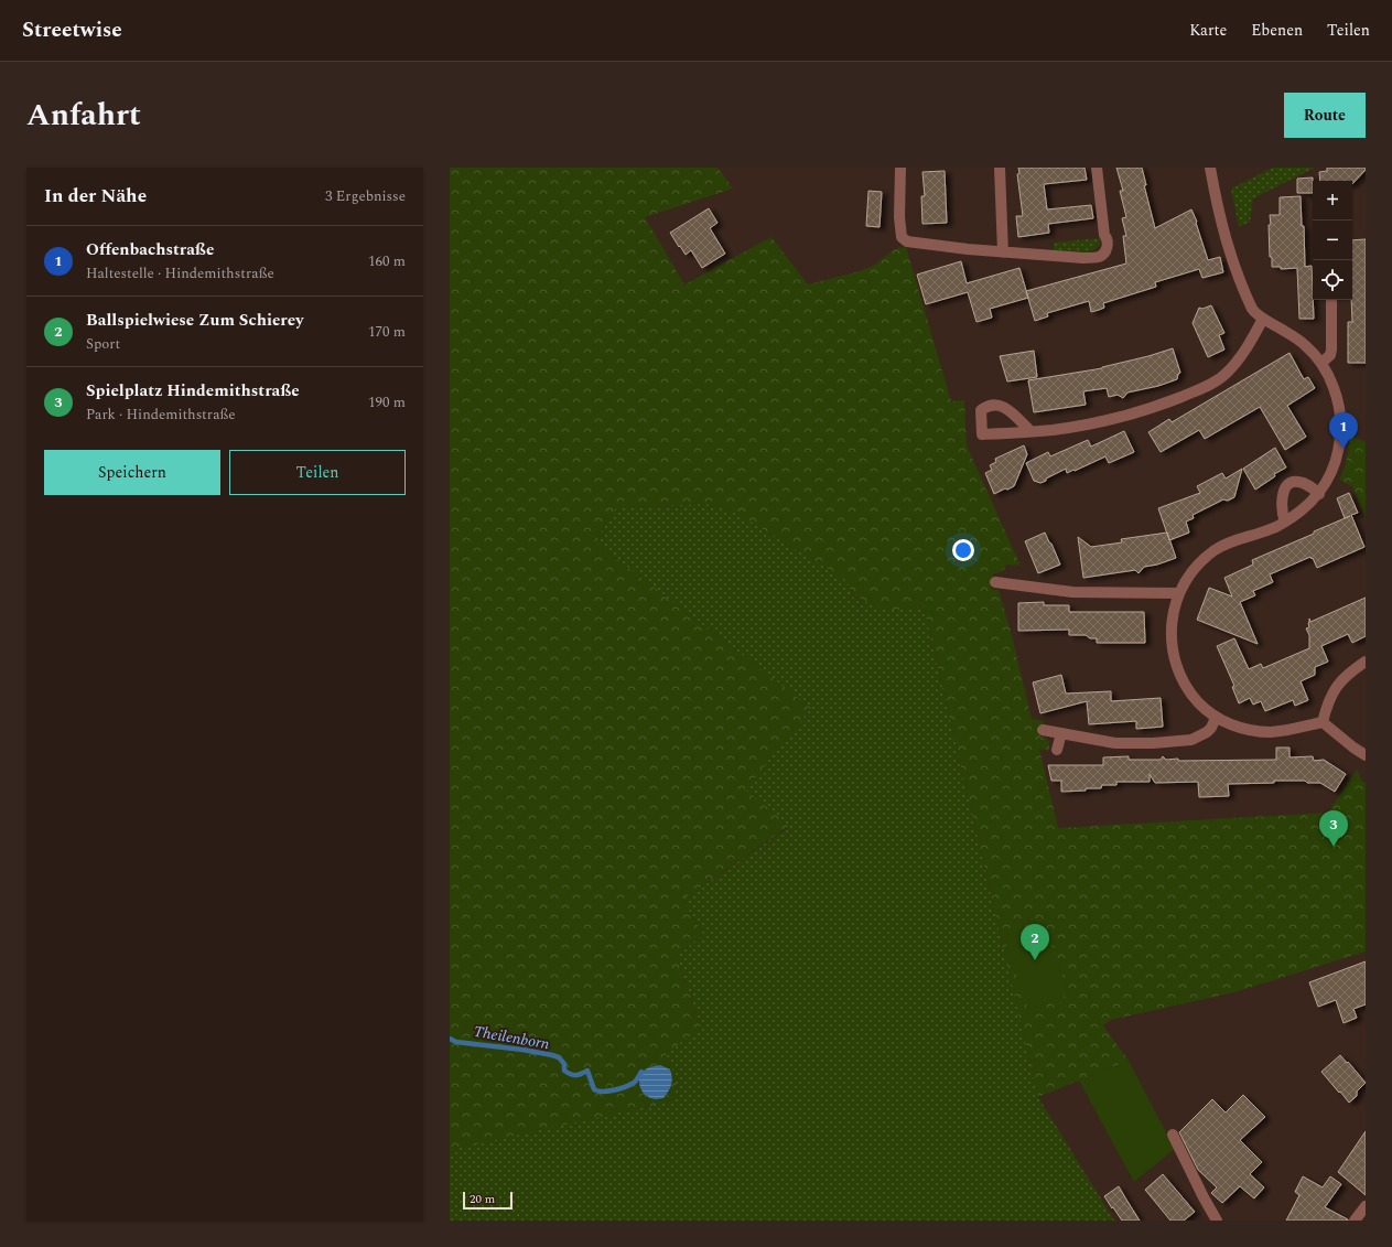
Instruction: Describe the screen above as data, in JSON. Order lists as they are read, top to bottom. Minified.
{"water":["Theilenborn"],"scale_bar":"20 m","page":{"header":"Streetwise","nav":["Karte","Ebenen","Teilen"],"title":"Anfahrt","buttons":["Route",["Speichern","Teilen"]],"heading":["In der Nähe","3 Ergebnisse"],"map_buttons":["+","−"],"list":[{"mark":"1","name":"Offenbachstraße","note":"Haltestelle · Hindemithstraße","value":"160 m"},{"mark":"2","name":"Ballspielwiese Zum Schierey","note":"Sport","value":"170 m"},{"mark":"3","name":"Spielplatz Hindemithstraße","note":"Park · Hindemithstraße","value":"190 m"}],"pins":["1","3","2"],"scale":"20 m"}}
